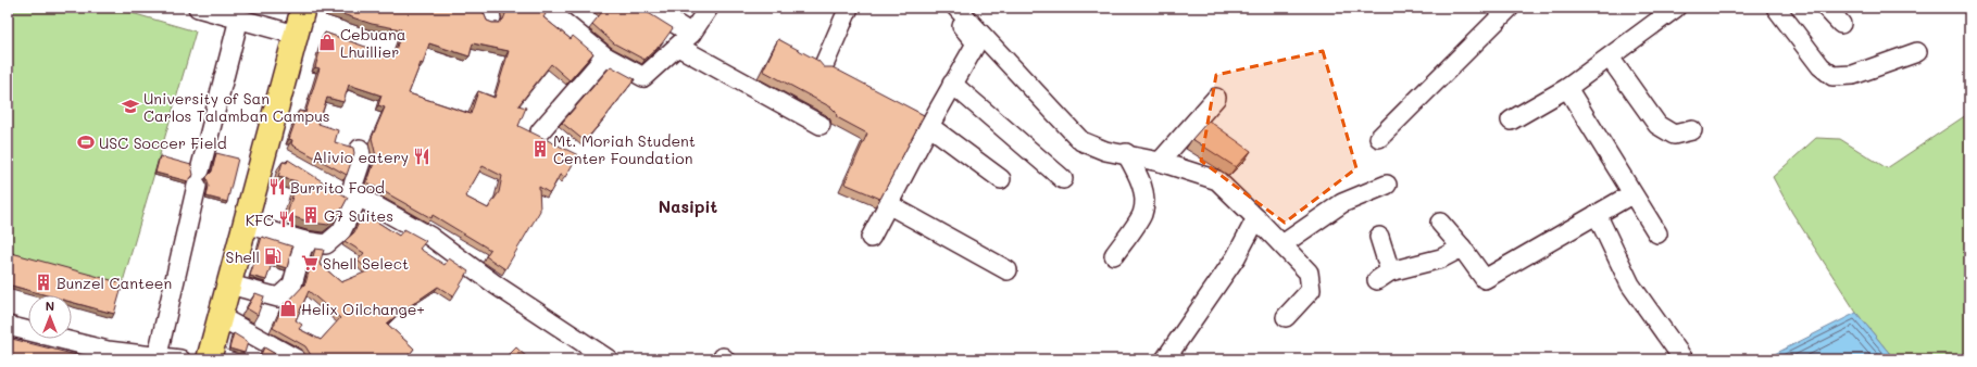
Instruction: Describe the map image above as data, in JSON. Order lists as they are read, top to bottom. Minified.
{"districts":["Nasipit"],"places":{"shop":["Cebuana Lhuillier","Helix Oilchange+"],"school or university":["University of San Carlos Talamban Campus"],"sports":["USC Soccer Field"],"building":["Mt. Moriah Student Center Foundation","G7 Suites","Bunzel Canteen"],"restaurant":["Alivio eatery","Burrito Food","KFC"],"fuel station":["Shell"],"supermarket":["Shell Select"]},"north":"top"}
